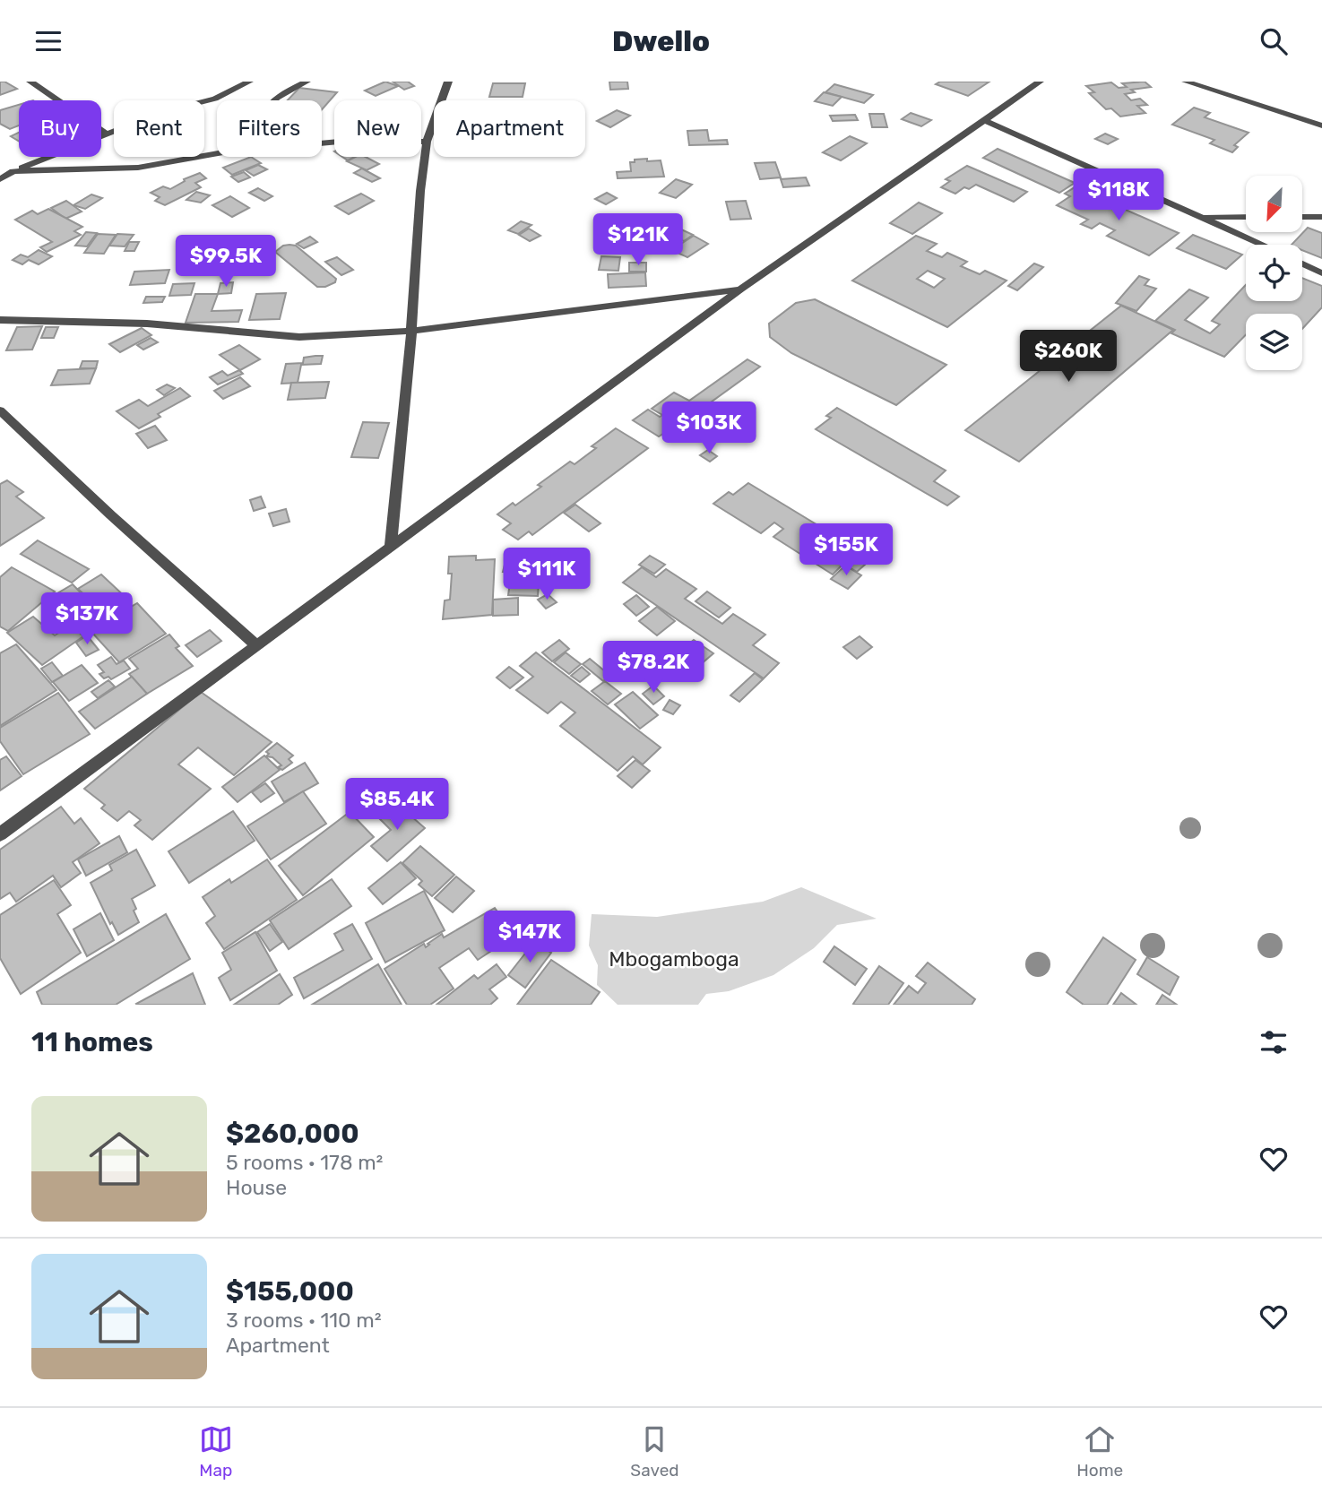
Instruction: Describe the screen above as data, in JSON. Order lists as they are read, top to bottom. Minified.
{"parks":["Mbogamboga"],"north":"bottom left","page":{"header":"Dwello","chip":["Buy","Rent","Filters","New","Apartment"],"price":["$118K","$121K","$99.5K","$260K","$103K","$155K","$111K","$137K","$78.2K","$85.4K","$147K"],"heading":"11 homes","list":[{"name":"$260,000","note":"5 rooms · 178 m² · House"},{"name":"$155,000","note":"3 rooms · 110 m² · Apartment"}],"tabs":["Map","Saved","Home"]}}
